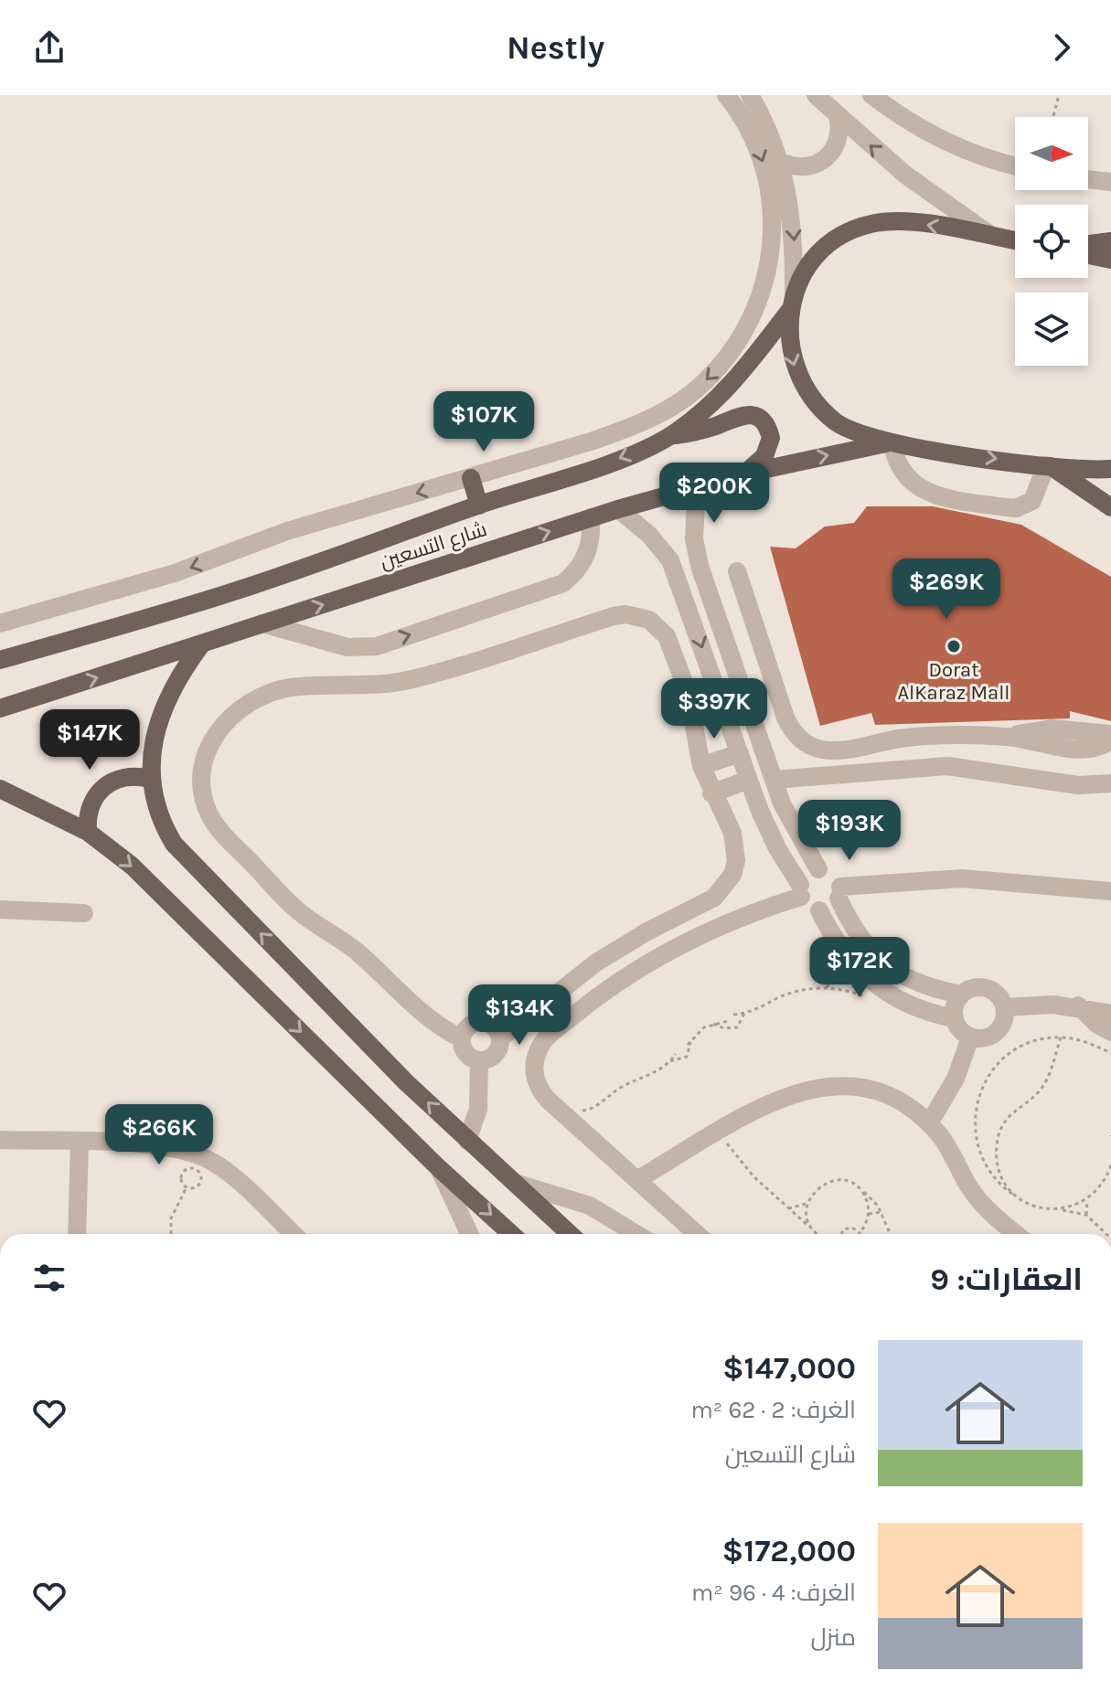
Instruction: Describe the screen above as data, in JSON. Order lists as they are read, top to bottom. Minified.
{"streets":{"main road":["شارع التسعين"]},"places":["Dorat AlKaraz Mall"],"north":"right","page":{"header":"Nestly","price":["$107K","$200K","$269K","$397K","$147K","$193K","$172K","$134K","$266K"],"heading":"العقارات: 9","list":[{"name":"$147,000","note":"الغرف: 2 · 62 m² · شارع التسعين"},{"name":"$172,000","note":"الغرف: 4 · 96 m² · منزل"}]}}
